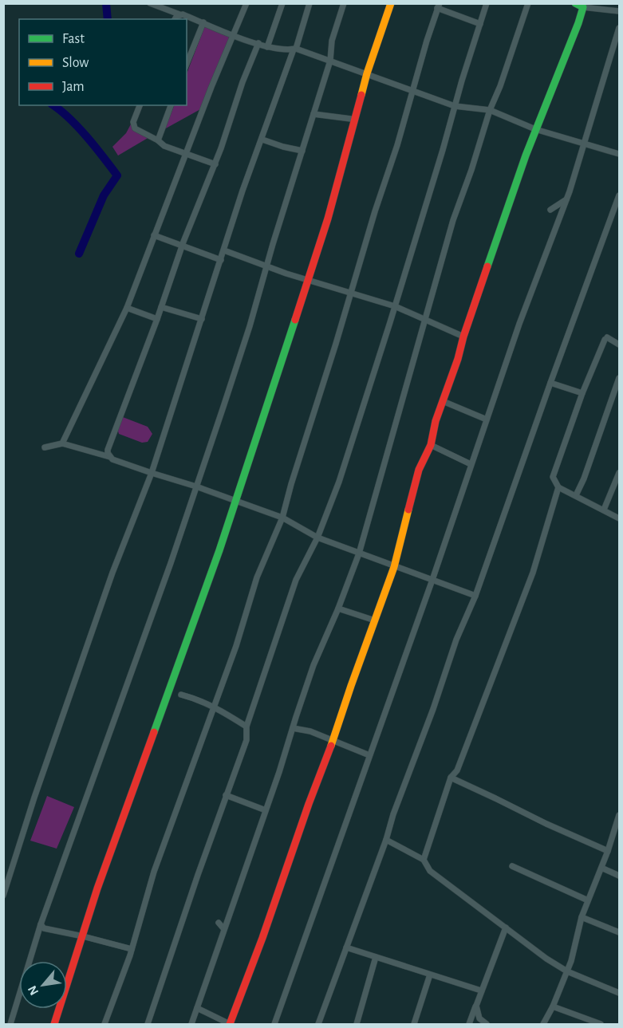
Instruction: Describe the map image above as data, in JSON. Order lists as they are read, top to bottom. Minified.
{"legend":["Fast","Slow","Jam"],"north":"bottom left"}
